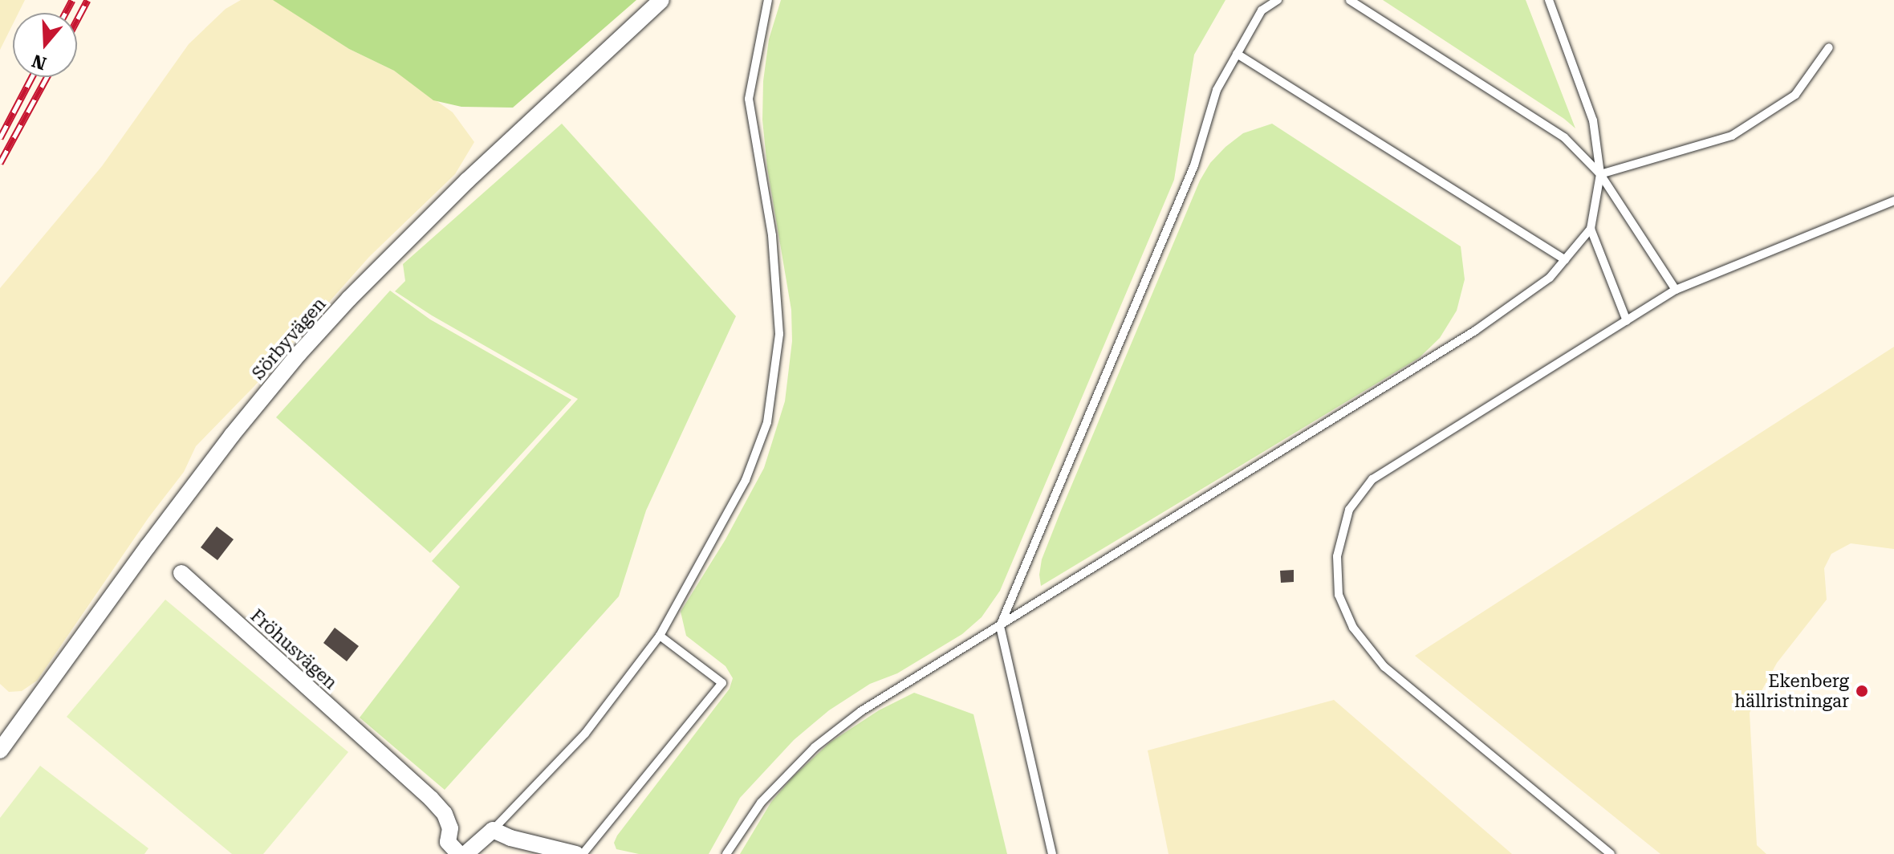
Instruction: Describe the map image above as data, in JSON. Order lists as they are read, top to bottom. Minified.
{"streets":{"street":["Sörbyvägen","Fröhusvägen"]},"places":["Ekenberg hällristningar"],"north":"bottom"}
